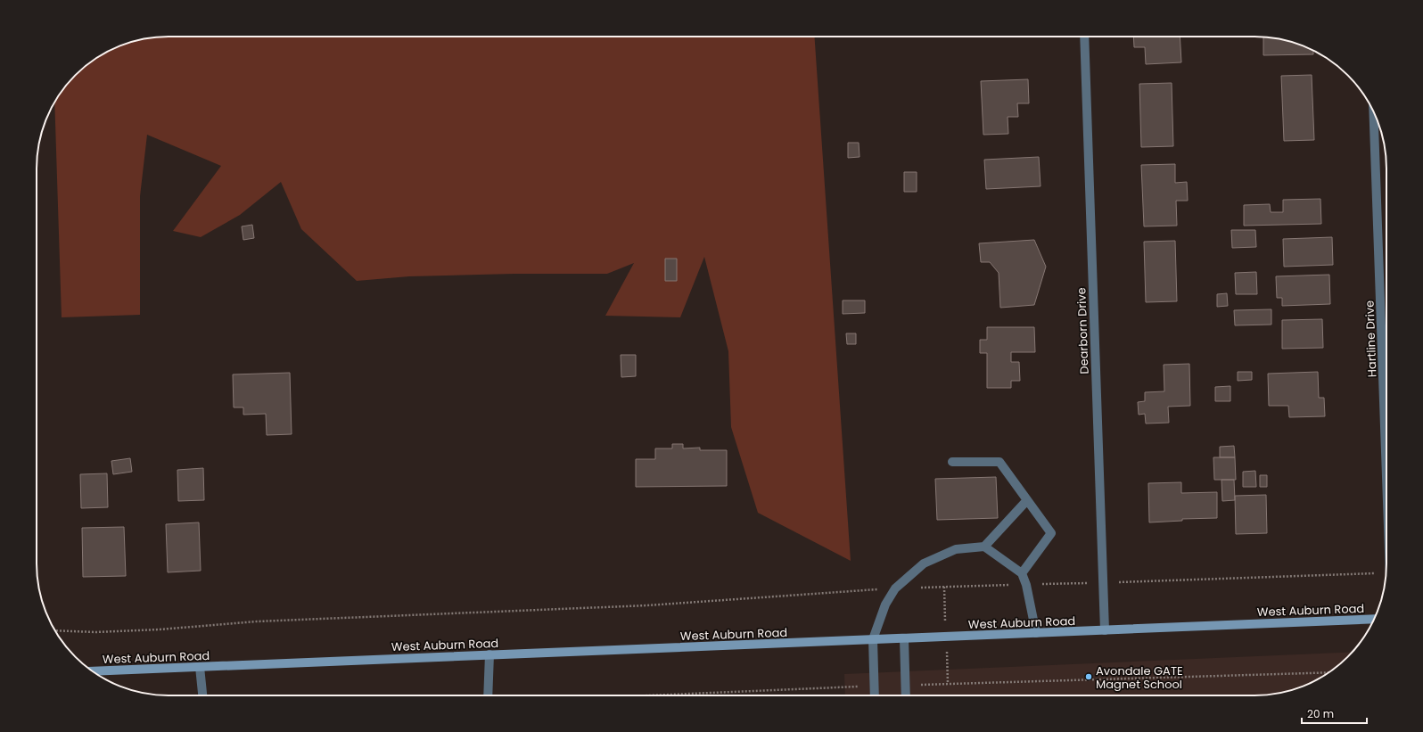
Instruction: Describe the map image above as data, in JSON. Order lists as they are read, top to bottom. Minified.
{"streets":{"main road":["West Auburn Road"],"street":["Dearborn Drive","Hartline Drive"]},"crossings":[["Dearborn Drive","West Auburn Road"]],"places":["Avondale GATE Magnet School"],"scale_bar":"20 m"}
